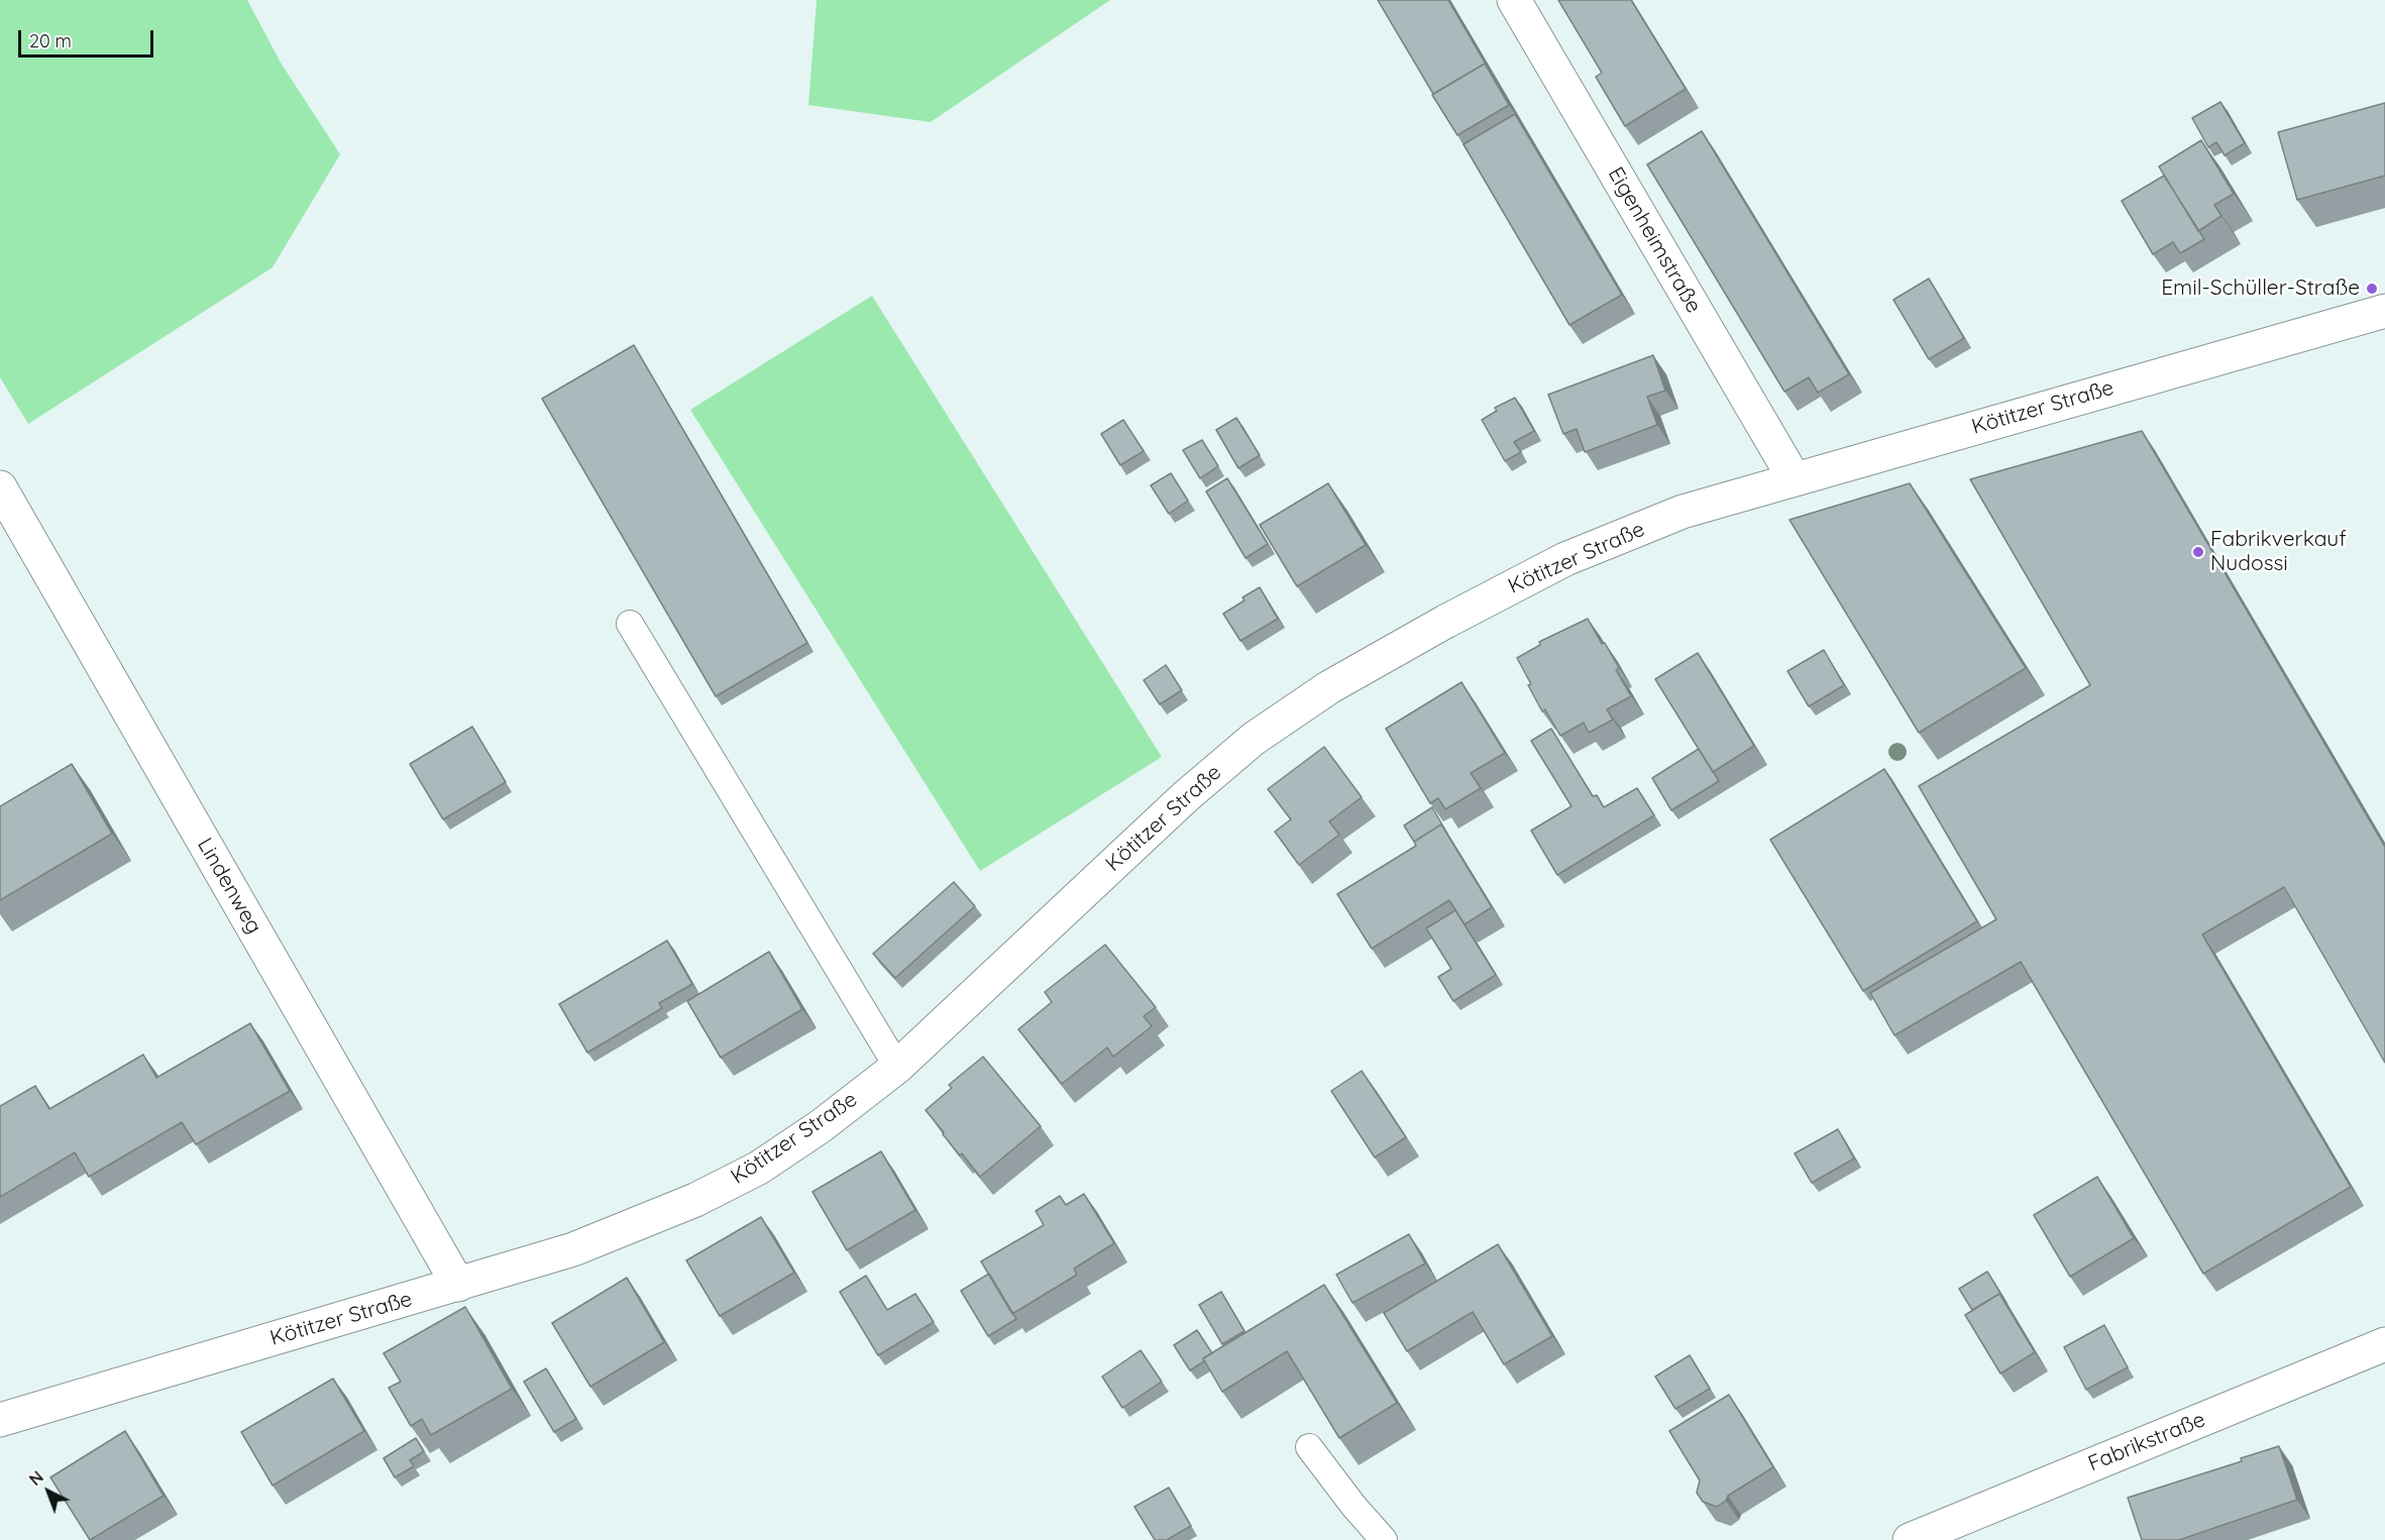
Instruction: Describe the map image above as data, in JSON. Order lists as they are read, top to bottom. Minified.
{"streets":{"street":["Eigenheimstraße","Kötitzer Straße","Lindenweg","Fabrikstraße"]},"crossings":[["Eigenheimstraße","Kötitzer Straße"],["Kötitzer Straße","Lindenweg"]],"places":["Emil-Schüller-Straße","Fabrikverkauf Nudossi"],"scale_bar":"20 m","north":"top left"}
